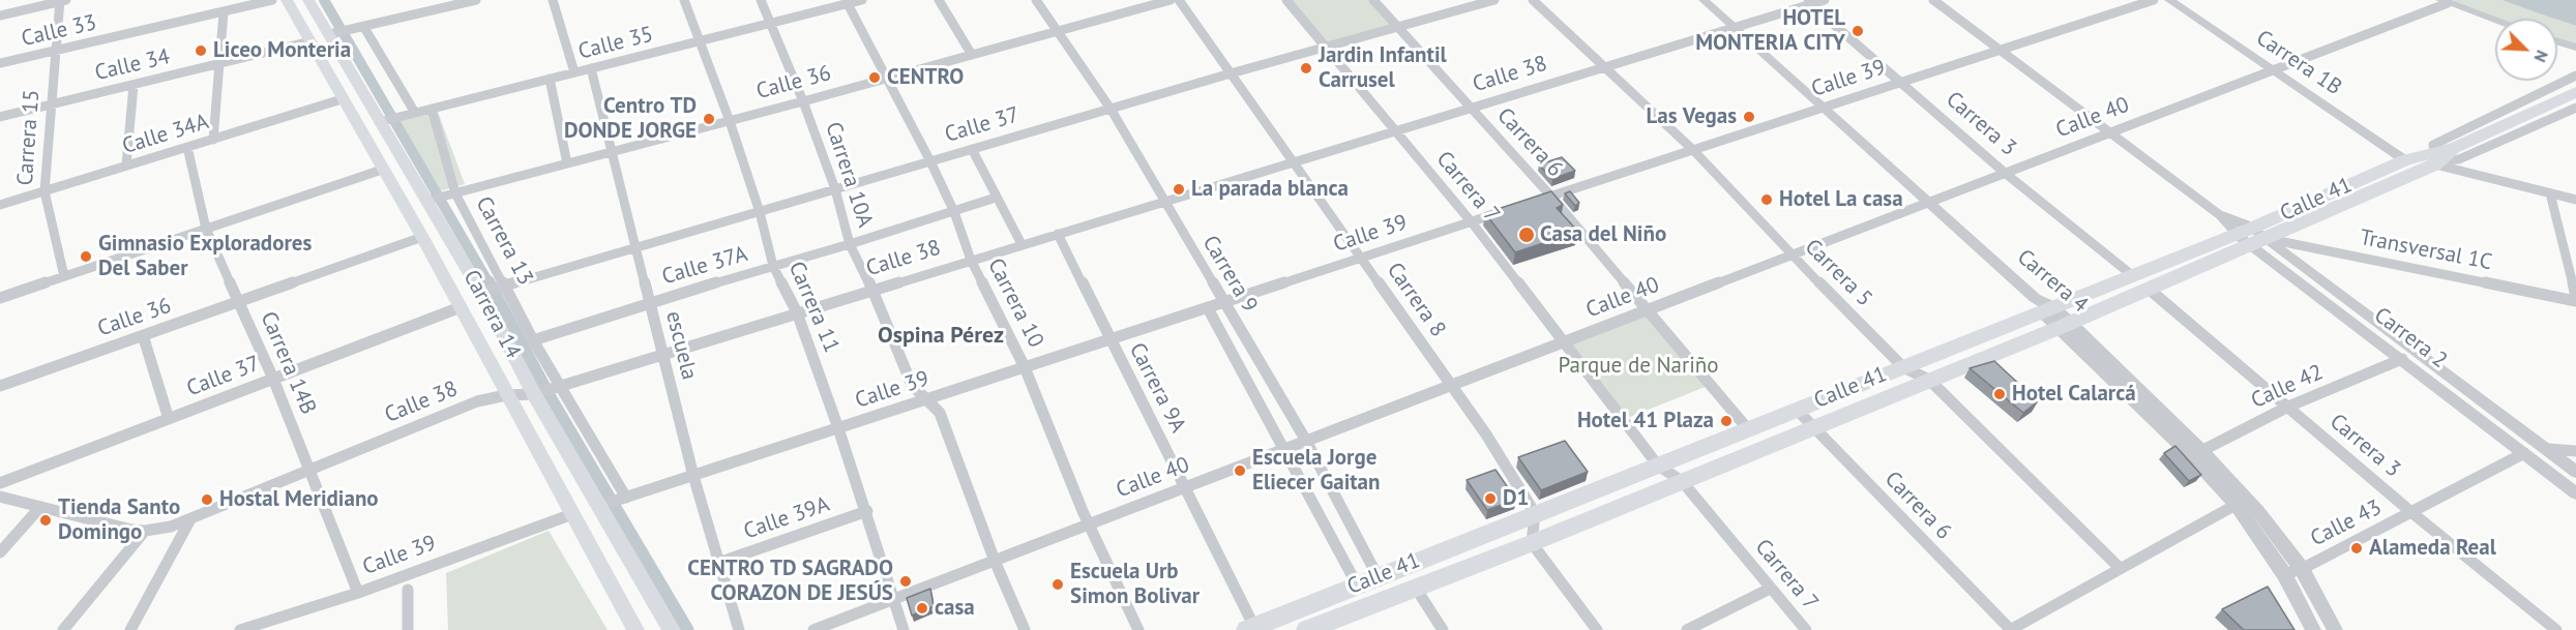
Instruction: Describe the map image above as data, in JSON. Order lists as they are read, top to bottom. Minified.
{"streets":{"main road":["Calle 41","Carrera 14"],"street":["Calle 33","Calle 35","Carrera 1B","Calle 34","Calle 38","Calle 39","Calle 36","Calle 40","Carrera 3","Calle 37","Calle 34A","Carrera 15","Carrera 6","Carrera 10A","Carrera 7","Carrera 13","Transversal 1C","Calle 37A","Carrera 5","Carrera 9","Carrera 4","Carrera 8","Carrera 10","Carrera 11","Carrera 2","escuela","Carrera 14B","Calle 42","Carrera 9A","Calle 39A","Calle 43"]},"crossings":[["Calle 33","Carrera 15"],["Calle 35","Carrera 10A"],["Calle 35","Carrera 13"],["Calle 35","Carrera 10"],["Calle 35","Carrera 11"],["Calle 35","Carrera 14"],["Calle 35","escuela"],["Carrera 1B","Calle 40"],["Carrera 1B","Calle 41"],["Calle 34","Carrera 15"],["Calle 34","Carrera 14"],["Calle 38","Carrera 3"],["Calle 38","Carrera 6"],["Calle 38","Carrera 10A"],["Calle 38","Carrera 7"],["Calle 38","Carrera 13"],["Calle 38","Carrera 5"],["Calle 38","Carrera 9"],["Calle 38","Carrera 4"],["Calle 38","Carrera 8"],["Calle 38","Carrera 10"],["Calle 38","Carrera 11"],["Calle 38","Carrera 14"],["Calle 38","escuela"],["Calle 38","Carrera 14B"],["Calle 38","Carrera 9A"],["Calle 39","Carrera 3"],["Calle 39","Carrera 6"],["Calle 39","Carrera 10A"],["Calle 39","Carrera 7"],["Calle 39","Carrera 13"],["Calle 39","Carrera 5"],["Calle 39","Carrera 9"],["Calle 39","Carrera 4"],["Calle 39","Carrera 8"],["Calle 39","Carrera 10"],["Calle 39","Carrera 11"],["Calle 39","Carrera 14"],["Calle 39","Carrera 2"],["Calle 39","escuela"],["Calle 39","Carrera 14B"],["Calle 39","Carrera 9A"],["Calle 36","Carrera 10A"],["Calle 36","Carrera 13"],["Calle 36","Carrera 9"],["Calle 36","Carrera 10"],["Calle 36","Carrera 11"],["Calle 36","Carrera 14"],["Calle 36","escuela"],["Calle 36","Carrera 14B"],["Calle 40","Carrera 3"],["Calle 40","Carrera 6"],["Calle 40","Carrera 10A"],["Calle 40","Carrera 7"],["Calle 40","Carrera 5"],["Calle 40","Carrera 9"],["Calle 40","Carrera 4"],["Calle 40","Carrera 8"],["Calle 40","Carrera 10"],["Calle 40","Carrera 11"],["Calle 40","Carrera 2"],["Calle 40","Carrera 9A"],["Carrera 3","Calle 41"],["Carrera 3","Calle 42"],["Carrera 3","Calle 43"],["Calle 37","Carrera 6"],["Calle 37","Carrera 10A"],["Calle 37","Carrera 7"],["Calle 37","Carrera 13"],["Calle 37","Carrera 9"],["Calle 37","Carrera 8"],["Calle 37","Carrera 10"],["Calle 37","Carrera 11"],["Calle 37","Carrera 14"],["Calle 37","escuela"],["Calle 37","Carrera 14B"],["Calle 34A","Carrera 15"],["Calle 34A","Carrera 14"],["Calle 34A","Carrera 14B"],["Carrera 6","Calle 41"],["Carrera 10A","Calle 37A"],["Carrera 7","Calle 41"],["Calle 41","Transversal 1C"],["Calle 41","Carrera 5"],["Calle 41","Carrera 9"],["Calle 41","Carrera 4"],["Calle 41","Carrera 8"],["Calle 41","Carrera 2"],["Calle 41","Carrera 9A"],["Carrera 13","Calle 37A"],["Transversal 1C","Carrera 2"],["Calle 37A","Carrera 10"],["Calle 37A","Carrera 11"],["Calle 37A","escuela"],["Carrera 4","Calle 42"],["Carrera 4","Calle 43"],["Carrera 11","Calle 39A"],["Carrera 2","Calle 42"],["Carrera 2","Calle 43"],["escuela","Calle 39A"]],"districts":["Ospina Pérez"],"parks":["Parque de Nariño"],"places":["HOTEL MONTERIA CITY","Liceo Monteria","Jardin Infantil Carrusel","CENTRO","Las Vegas","Centro TD DONDE JORGE","La parada blanca","Hotel La casa","Casa del Niño","Gimnasio Exploradores Del Saber","Hotel Calarcá","Hotel 41 Plaza","Escuela Jorge Eliecer Gaitan","D1","Hostal Meridiano","Tienda Santo Domingo","Alameda Real","CENTRO TD SAGRADO CORAZON DE JESÚS","Escuela Urb Simon Bolivar","casa"],"north":"bottom right"}
